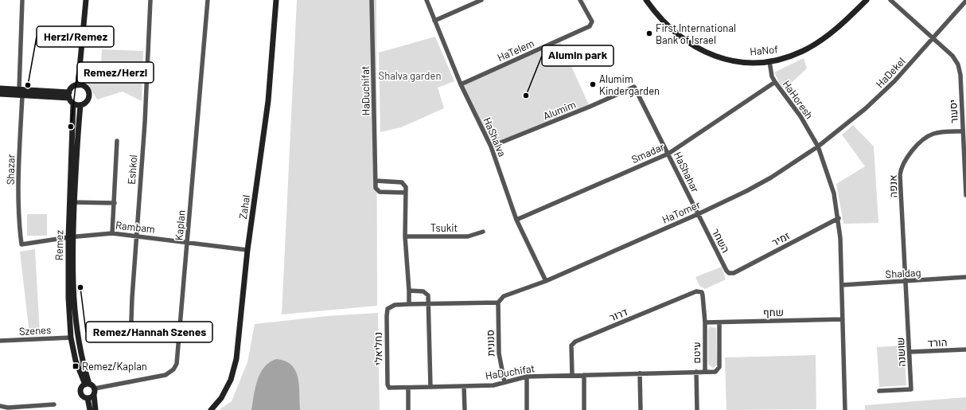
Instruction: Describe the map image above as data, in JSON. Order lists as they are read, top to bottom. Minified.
{"streets":{"street":["HaTelem","HaNof","HaDekel","HaDuchifat","HaHoresh","Alumim","יסעור","HaShalva","Smadar","Shazar","Eshkol","HaShahar","אנפה","Zahal","HaTomer","Kaplan","Rambam","Tsukit","זמיר","השחר","Remez","Shaldag","שחף","דרור","Szenes","הורד","סנונית","נחליאלי","שושנה","עיטם"]},"crossings":[["HaTelem","HaShalva"],["HaNof","HaHoresh"],["HaDekel","HaHoresh"],["HaDekel","יסעור"],["HaDekel","HaTomer"],["HaDuchifat","דרור"],["HaDuchifat","סנונית"],["HaDuchifat","נחליאלי"],["HaDuchifat","עיטם"],["HaHoresh","Smadar"],["HaHoresh","HaTomer"],["HaHoresh","זמיר"],["HaHoresh","Shaldag"],["HaHoresh","שחף"],["Alumim","HaShalva"],["Alumim","HaShahar"],["יסעור","אנפה"],["HaShalva","Smadar"],["HaShalva","HaTomer"],["Smadar","HaShahar"],["Shazar","Rambam"],["Eshkol","Rambam"],["HaShahar","HaTomer"],["HaShahar","השחר"],["אנפה","Shaldag"],["אנפה","שושנה"],["Zahal","Rambam"],["HaTomer","השחר"],["HaTomer","סנונית"],["Kaplan","Rambam"],["Kaplan","Remez"],["Rambam","Remez"],["זמיר","השחר"],["Remez","Szenes"],["Shaldag","שושנה"],["שחף","עיטם"],["דרור","עיטם"],["הורד","שושנה"]],"parks":["Shalva garden"],"places":{"other":["First International Bank of Israel","Alumim Kindergarden","Herzl/Remez","Alumin park","Remez/Herzl","Remez/Hannah Szenes"],"transit":["Remez/Kaplan"]}}
